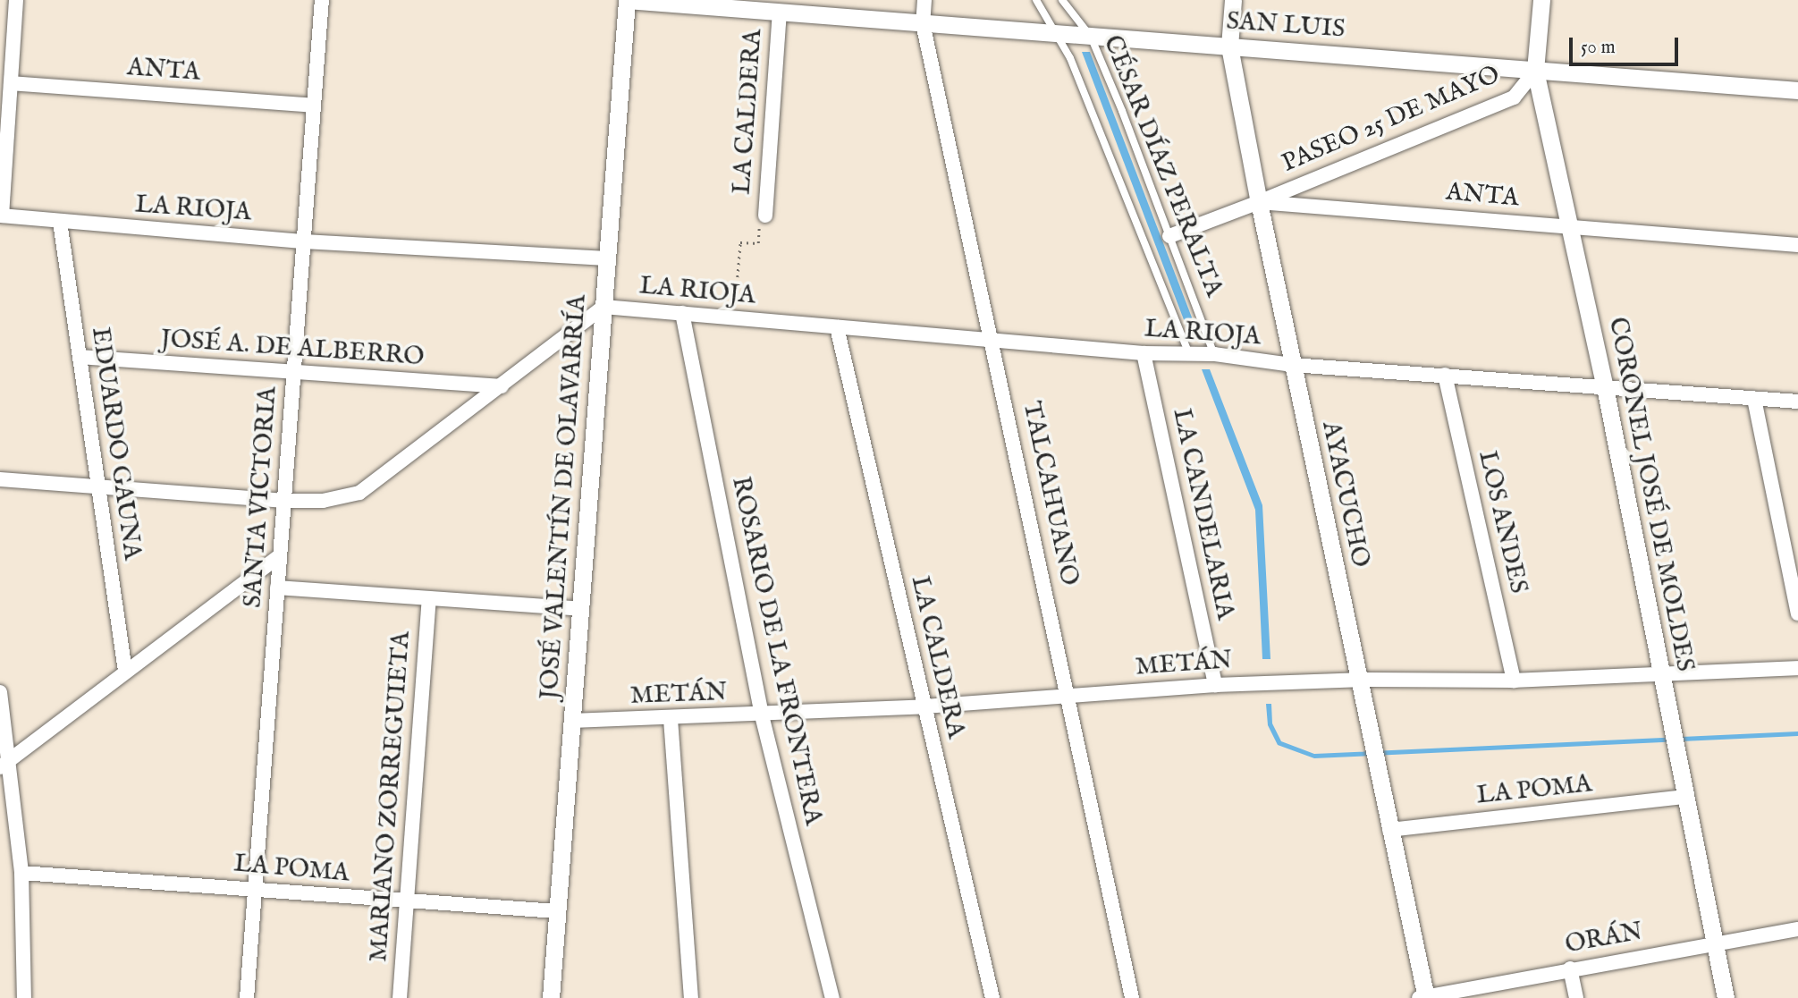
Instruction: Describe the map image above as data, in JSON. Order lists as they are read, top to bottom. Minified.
{"streets":{"street":["SAN LUIS","ANTA","LA CALDERA","PASEO 25 DE MAYO","LA RIOJA","JOSÉ A. DE ALBERRO","EDUARDO GAUNA","TALCAHUANO","AYACUCHO","CORONEL JOSÉ DE MOLDES","SANTA VICTORIA","JOSÉ VALENTÍN DE OLAVARRÍA","LA CANDELARIA","LOS ANDES","ROSARIO DE LA FRONTERA","METÁN","LA POMA","MARIANO ZORREGUIETA","ORÁN"],"lane":["CÉSAR DÍAZ PERALTA"]},"crossings":[["SAN LUIS","LA CALDERA"],["SAN LUIS","PASEO 25 DE MAYO"],["SAN LUIS","CÉSAR DÍAZ PERALTA"],["SAN LUIS","TALCAHUANO"],["SAN LUIS","AYACUCHO"],["SAN LUIS","CORONEL JOSÉ DE MOLDES"],["SAN LUIS","JOSÉ VALENTÍN DE OLAVARRÍA"],["ANTA","PASEO 25 DE MAYO"],["ANTA","CÉSAR DÍAZ PERALTA"],["ANTA","AYACUCHO"],["ANTA","CORONEL JOSÉ DE MOLDES"],["ANTA","SANTA VICTORIA"],["LA CALDERA","LA RIOJA"],["LA CALDERA","METÁN"],["PASEO 25 DE MAYO","AYACUCHO"],["PASEO 25 DE MAYO","CORONEL JOSÉ DE MOLDES"],["CÉSAR DÍAZ PERALTA","LA RIOJA"],["LA RIOJA","EDUARDO GAUNA"],["LA RIOJA","TALCAHUANO"],["LA RIOJA","AYACUCHO"],["LA RIOJA","CORONEL JOSÉ DE MOLDES"],["LA RIOJA","SANTA VICTORIA"],["LA RIOJA","JOSÉ VALENTÍN DE OLAVARRÍA"],["LA RIOJA","LA CANDELARIA"],["LA RIOJA","LOS ANDES"],["LA RIOJA","ROSARIO DE LA FRONTERA"],["JOSÉ A. DE ALBERRO","EDUARDO GAUNA"],["JOSÉ A. DE ALBERRO","SANTA VICTORIA"],["TALCAHUANO","METÁN"],["AYACUCHO","METÁN"],["AYACUCHO","LA POMA"],["AYACUCHO","ORÁN"],["CORONEL JOSÉ DE MOLDES","METÁN"],["CORONEL JOSÉ DE MOLDES","LA POMA"],["CORONEL JOSÉ DE MOLDES","ORÁN"],["SANTA VICTORIA","LA POMA"],["JOSÉ VALENTÍN DE OLAVARRÍA","METÁN"],["JOSÉ VALENTÍN DE OLAVARRÍA","LA POMA"],["LA CANDELARIA","METÁN"],["LOS ANDES","METÁN"],["ROSARIO DE LA FRONTERA","METÁN"],["LA POMA","MARIANO ZORREGUIETA"]],"scale_bar":"50 m"}
